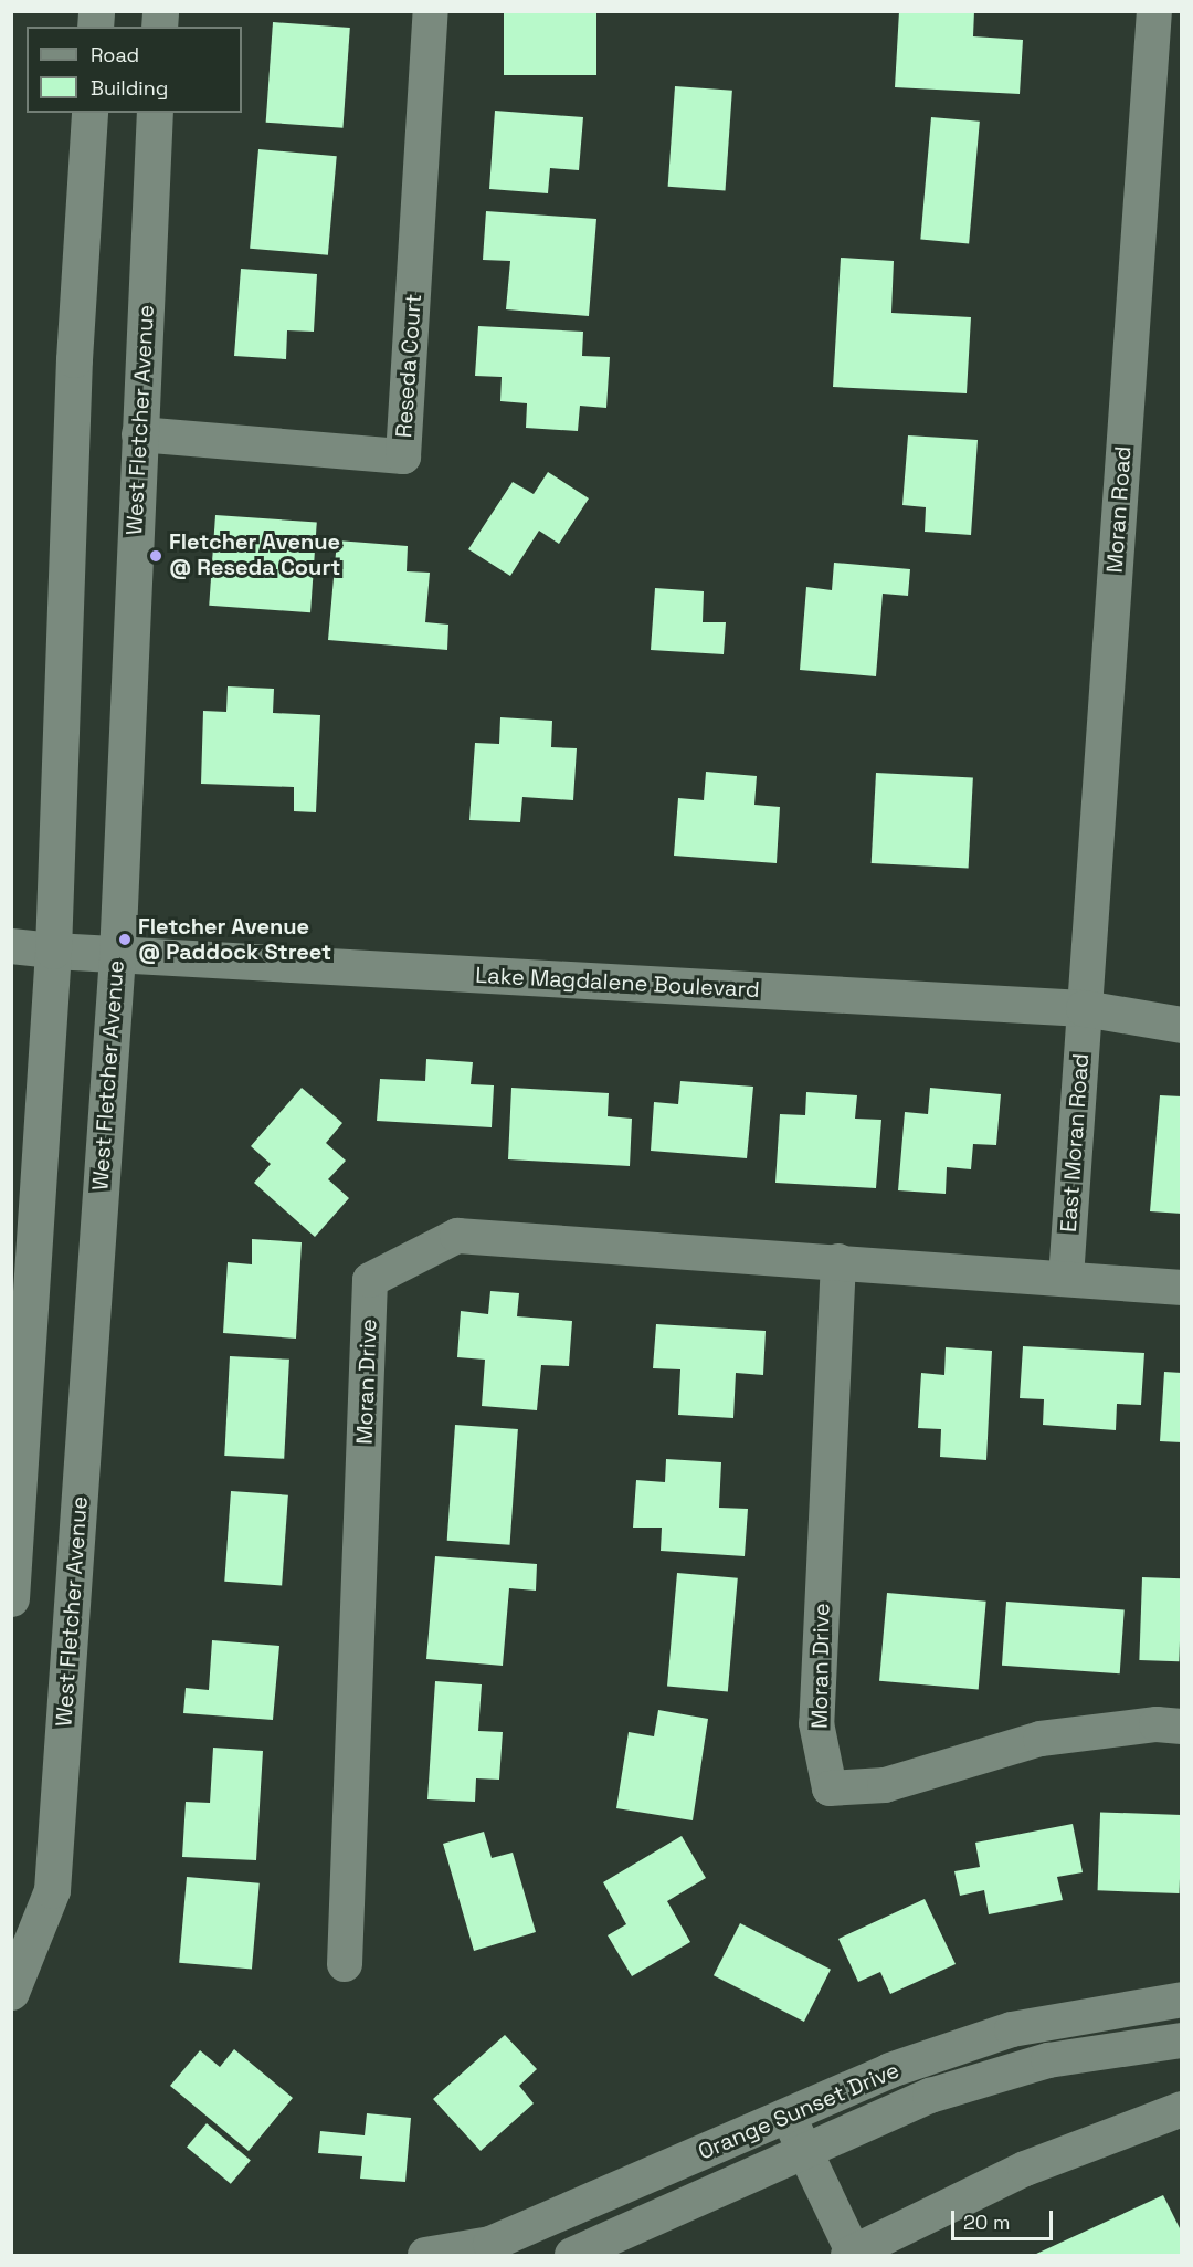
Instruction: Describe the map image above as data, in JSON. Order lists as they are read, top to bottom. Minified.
{"streets":{"main road":["West Fletcher Avenue","Lake Magdalene Boulevard"],"street":["Reseda Court","Moran Road","East Moran Road","Moran Drive","Orange Sunset Drive"]},"crossings":[["Reseda Court","West Fletcher Avenue"],["West Fletcher Avenue","Lake Magdalene Boulevard"],["Moran Road","Lake Magdalene Boulevard"],["Moran Road","East Moran Road"],["Lake Magdalene Boulevard","East Moran Road"],["East Moran Road","Moran Drive"]],"places":["Fletcher Avenue @ Reseda Court","Fletcher Avenue @ Paddock Street"],"legend":["Road","Building"],"scale_bar":"20 m"}
